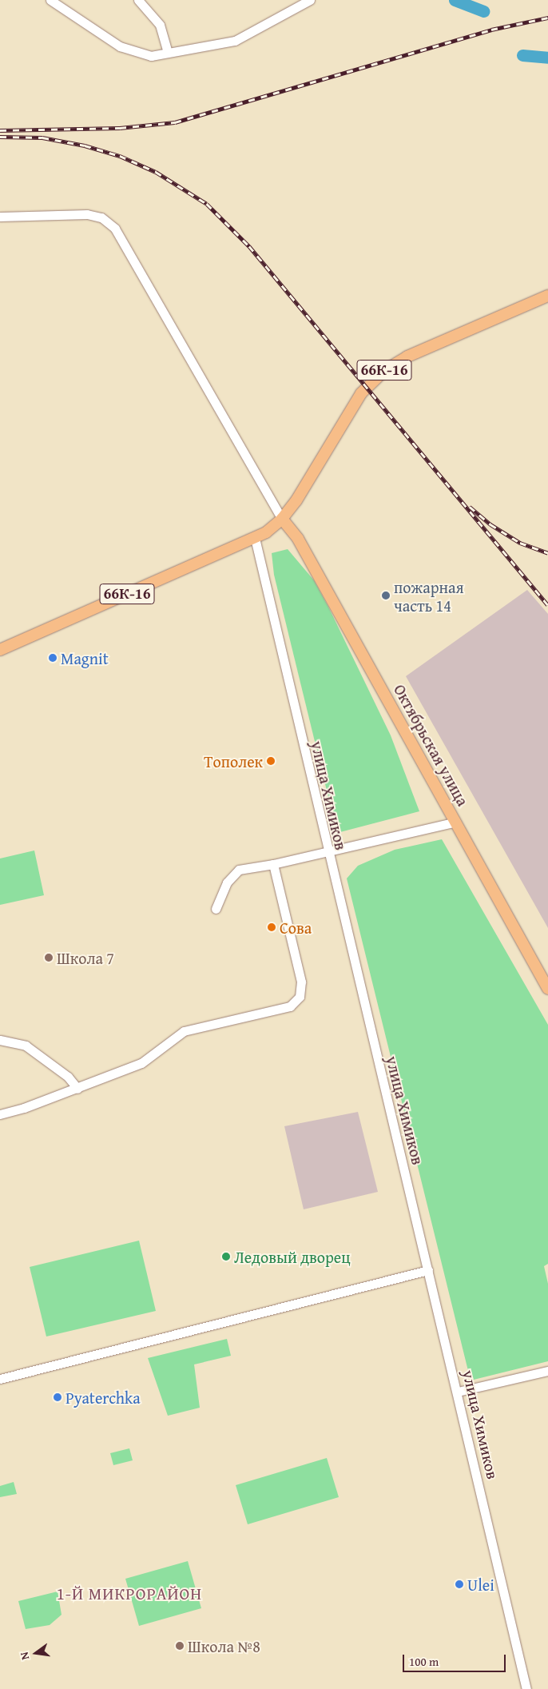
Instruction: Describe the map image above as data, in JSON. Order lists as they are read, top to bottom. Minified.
{"streets":{"main road":["66К-16","Октябрьская улица"],"street":["улица Химиков"]},"crossings":[["66К-16","Октябрьская улица"],["66К-16","улица Химиков"]],"districts":["1-Й МИКРОРАЙОН"],"places":["пожарная часть 14","Magnit","Тополек","Сова","Школа 7","Ледовый дворец","Pyaterchka","Ulei","Школа №8"],"scale_bar":"100 m","north":"left"}
